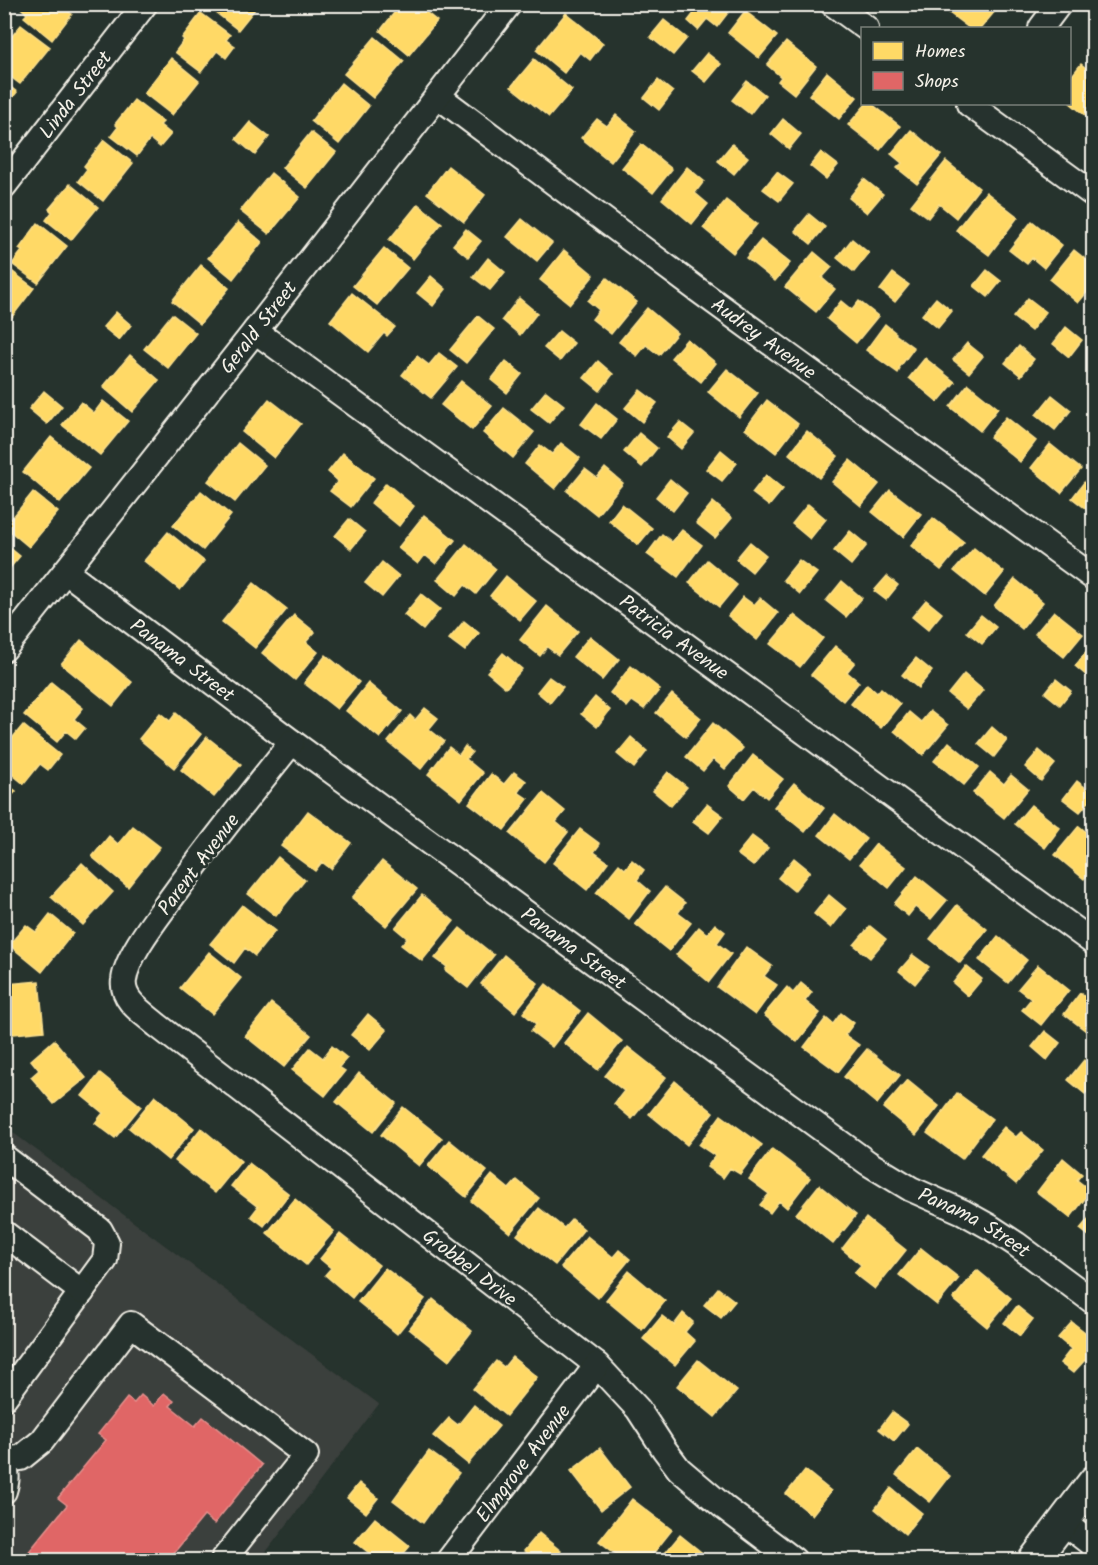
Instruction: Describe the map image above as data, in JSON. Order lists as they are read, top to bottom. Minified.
{"streets":{"street":["Linda Street","Gerald Street","Audrey Avenue","Patricia Avenue","Panama Street","Parent Avenue","Grobbel Drive","Elmgrove Avenue"]},"crossings":[["Gerald Street","Audrey Avenue"],["Gerald Street","Patricia Avenue"],["Gerald Street","Panama Street"],["Panama Street","Parent Avenue"],["Parent Avenue","Grobbel Drive"],["Grobbel Drive","Elmgrove Avenue"]],"legend":["Homes","Shops"]}
